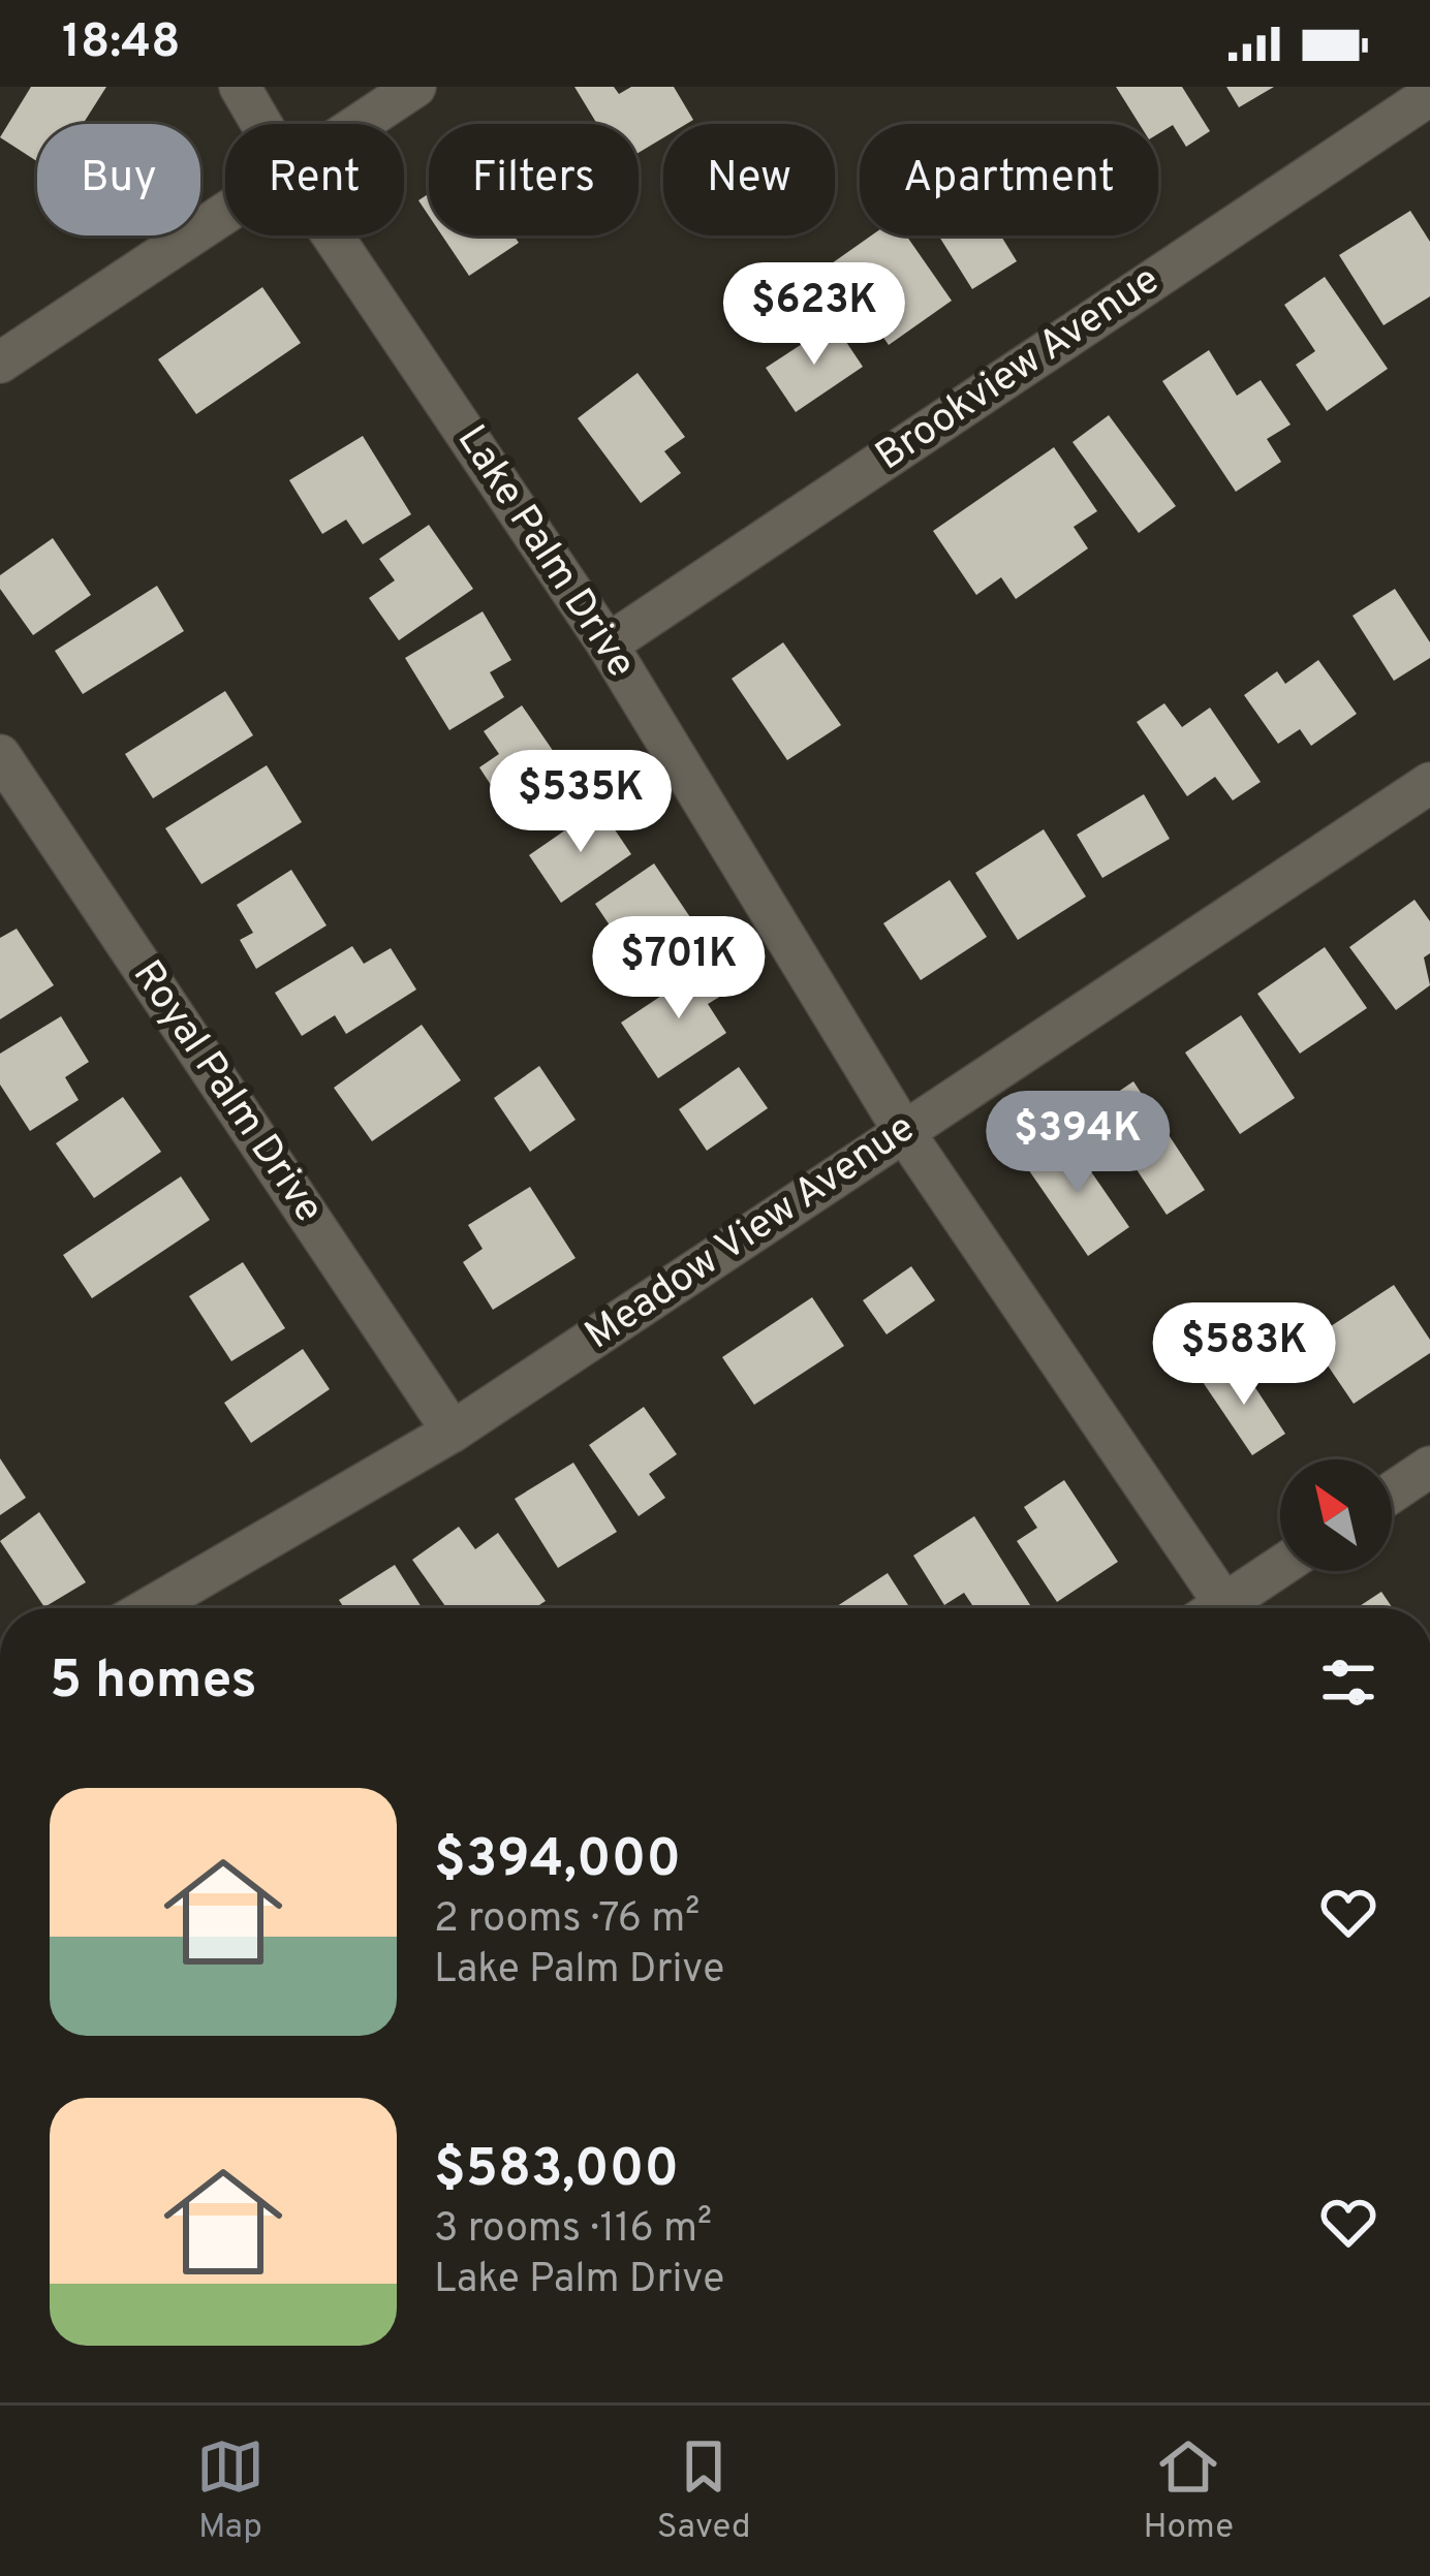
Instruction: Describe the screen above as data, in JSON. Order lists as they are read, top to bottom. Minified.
{"streets":{"street":["Brookview Avenue","Lake Palm Drive","Royal Palm Drive","Meadow View Avenue"]},"crossings":[["Brookview Avenue","Lake Palm Drive"],["Lake Palm Drive","Meadow View Avenue"],["Royal Palm Drive","Meadow View Avenue"]],"north":"top left","page":{"status":"18:48","chip":["Buy","Rent","Filters","New","Apartment"],"price":["$623K","$535K","$701K","$394K","$583K"],"heading":"5 homes","list":[{"name":"$394,000","note":"2 rooms · 76 m² · Lake Palm Drive"},{"name":"$583,000","note":"3 rooms · 116 m² · Lake Palm Drive"}],"tabs":["Map","Saved","Home"]}}
